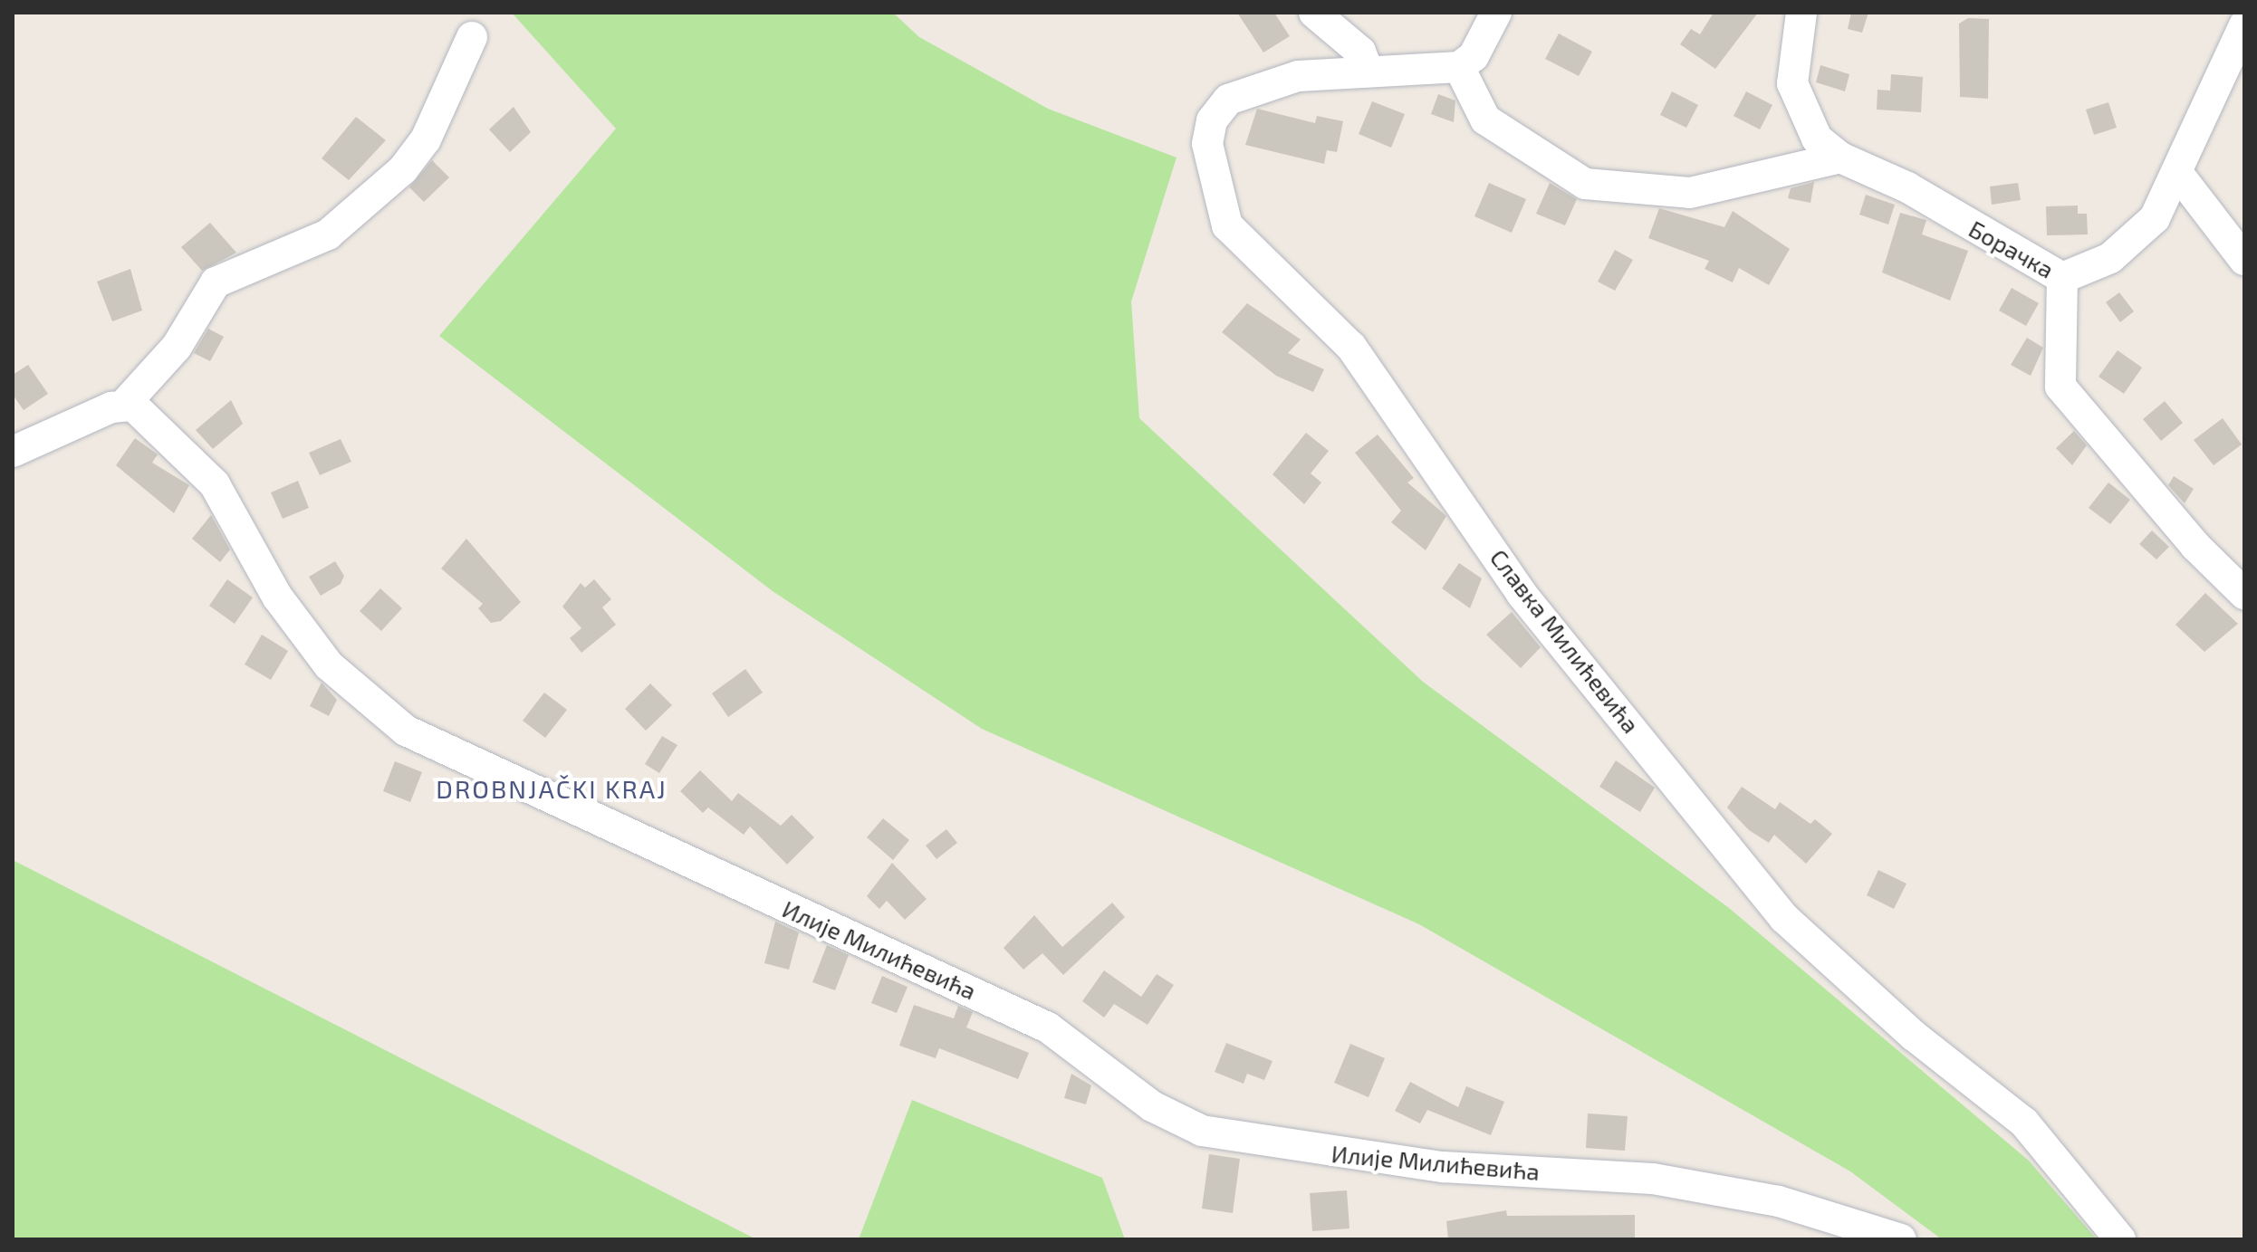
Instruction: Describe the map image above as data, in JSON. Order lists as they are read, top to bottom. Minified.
{"streets":{"street":["Борачка","Славка Милићевића","Илије Милићевића"]},"districts":["DROBNJAČKI KRAJ"]}
